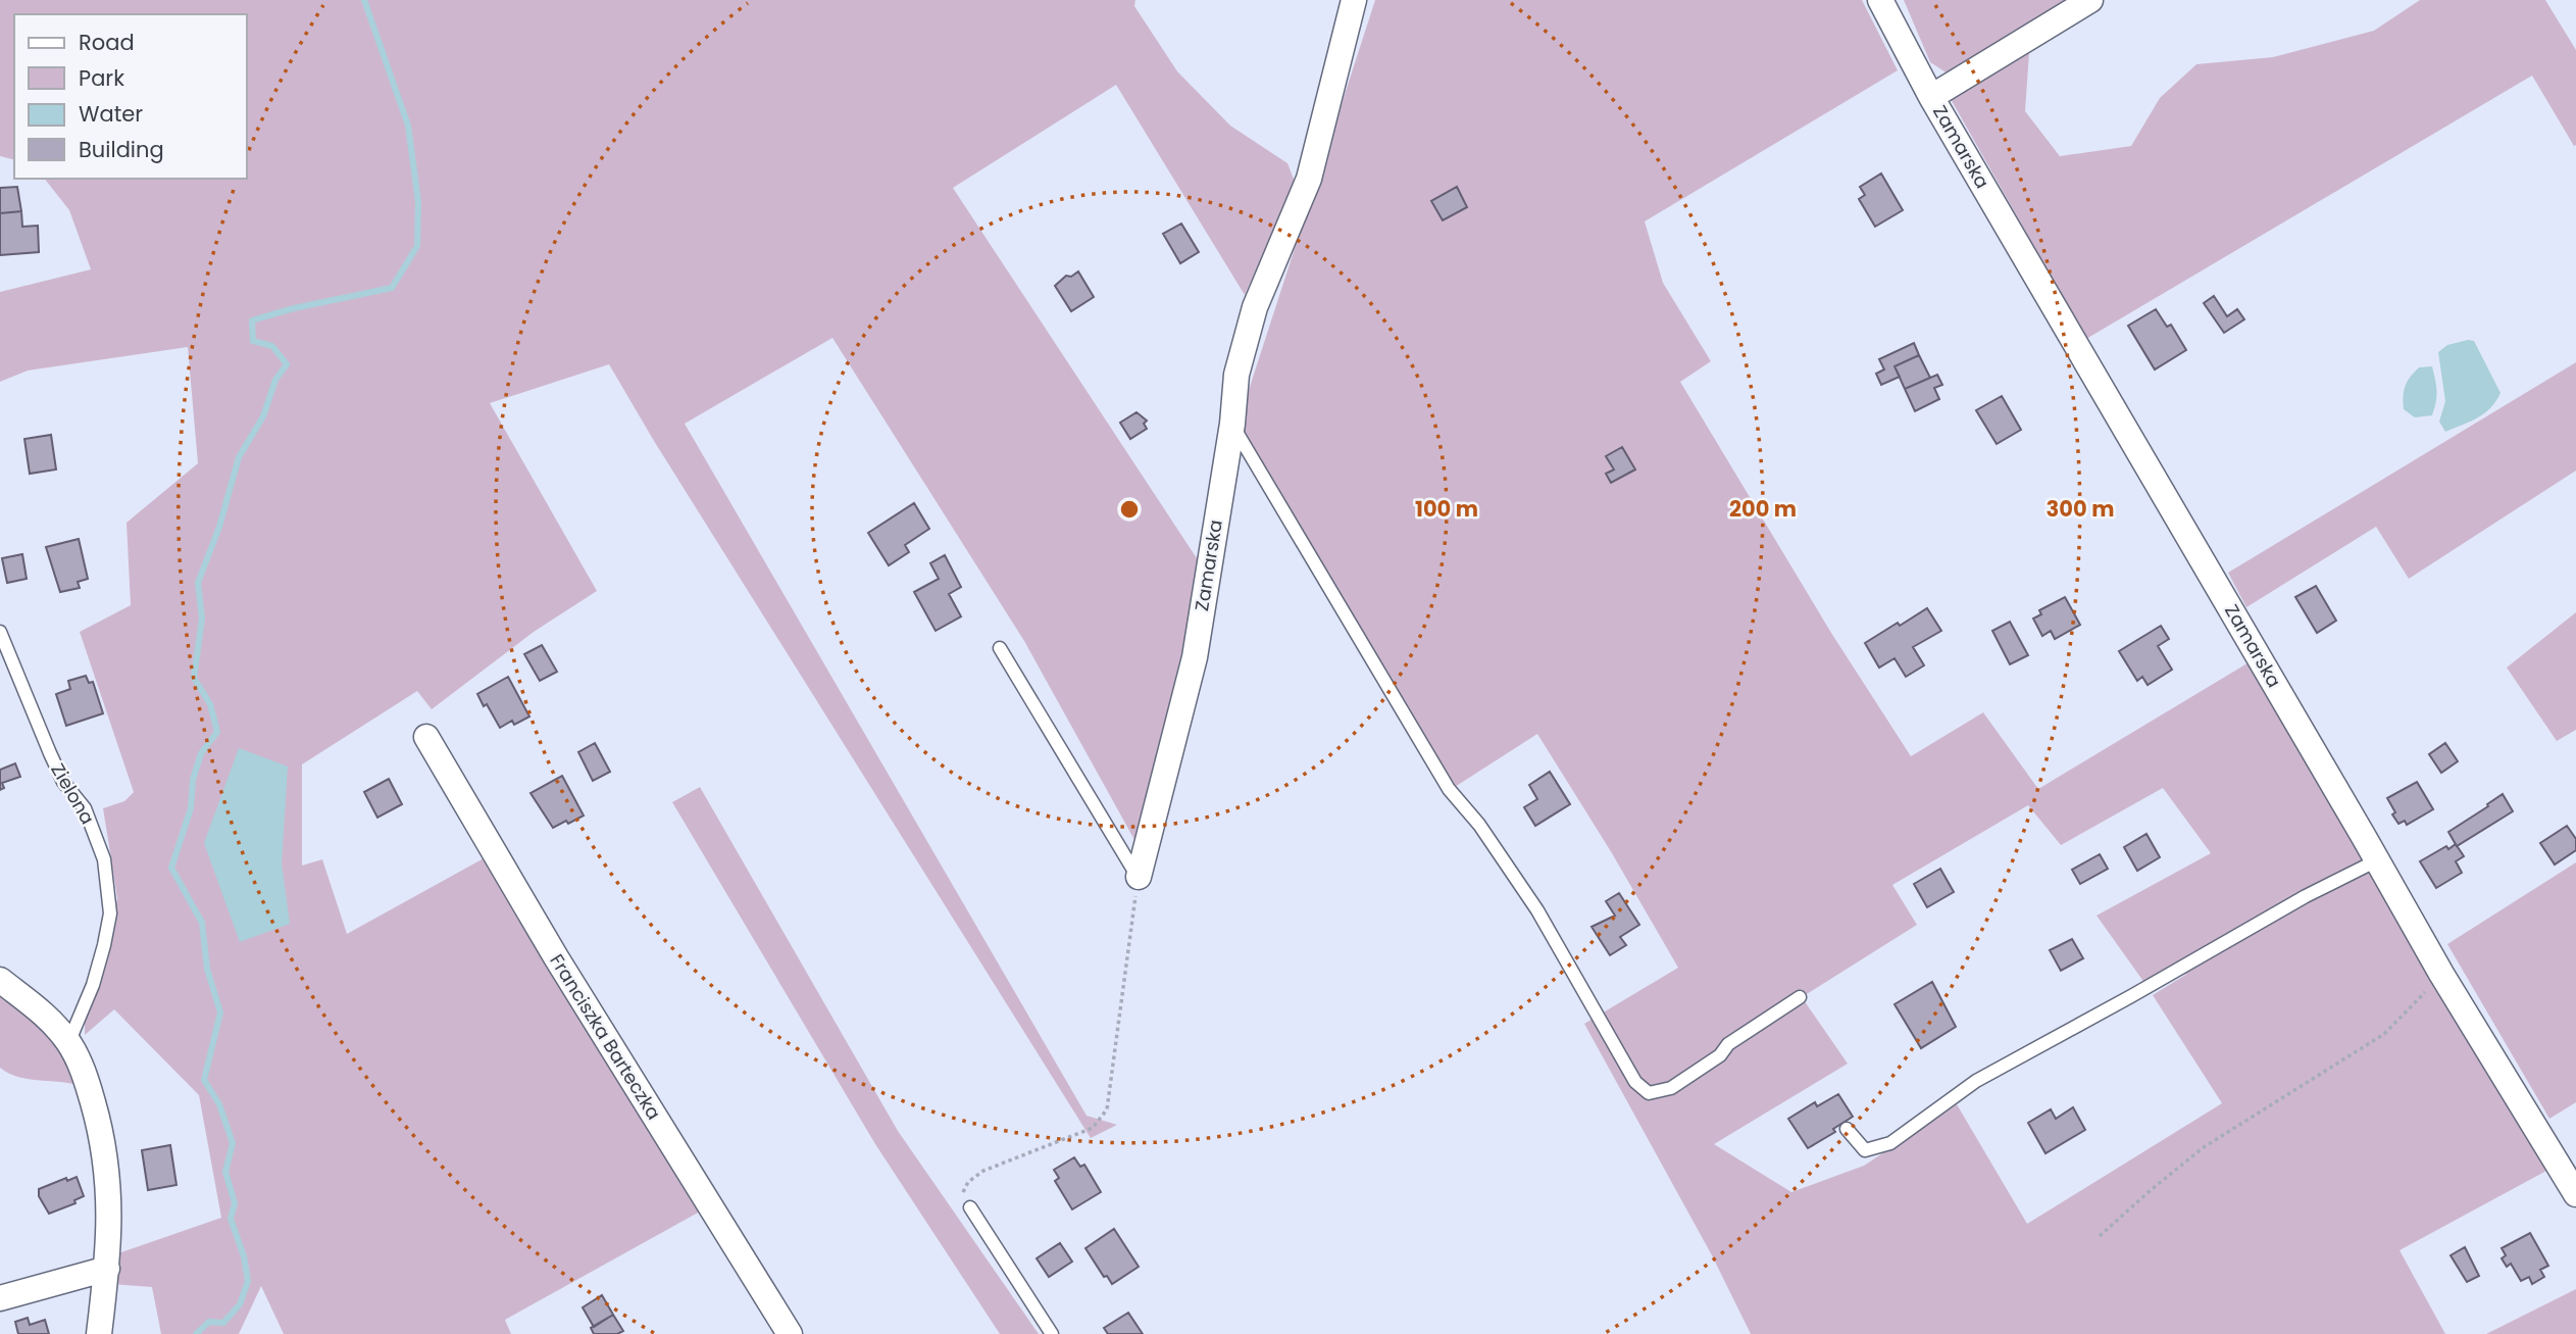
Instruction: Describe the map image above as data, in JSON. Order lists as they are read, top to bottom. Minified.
{"streets":{"street":["Zamarska","Franciszka Barteczka"],"lane":["Zielona"]},"legend":["Road","Park","Water","Building"],"rings":["100 m","200 m","300 m"]}
